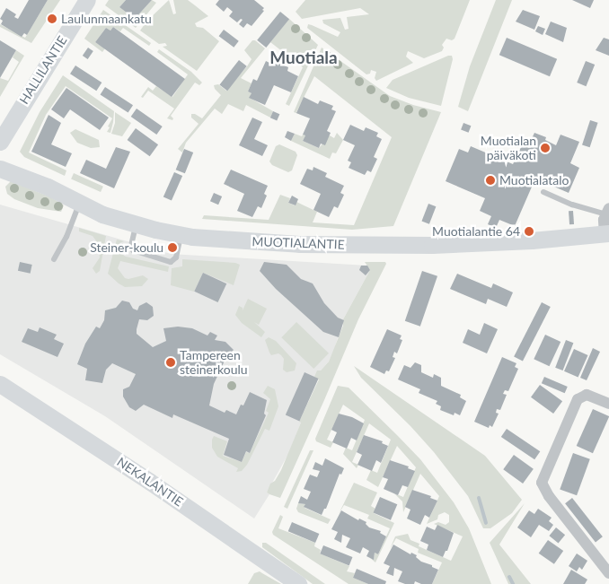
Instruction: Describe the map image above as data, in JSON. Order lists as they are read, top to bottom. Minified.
{"streets":{"street":["HALLILANTIE","MUOTIALANTIE","NEKALANTIE"]},"districts":["Muotiala"],"places":["Laulunmaankatu","Muotialan päiväkoti","Muotialatalo","Muotialantie 64","Steiner-koulu","Tampereen steinerkoulu"]}
